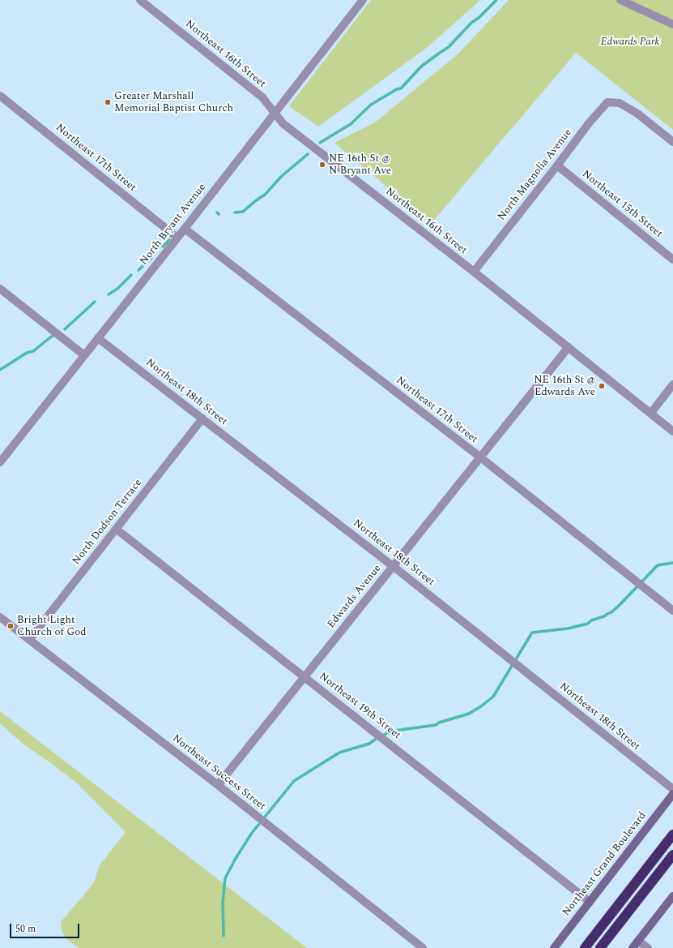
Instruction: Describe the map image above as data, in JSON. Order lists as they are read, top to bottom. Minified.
{"streets":{"main road":["Northeast Grand Boulevard"],"street":["Northeast 16th Street","Northeast 17th Street","North Magnolia Avenue","Northeast 15th Street","North Bryant Avenue","Northeast 18th Street","North Dodson Terrace","Edwards Avenue","Northeast 19th Street","Northeast Success Street"]},"crossings":[["Northeast 16th Street","North Magnolia Avenue"],["Northeast 16th Street","North Bryant Avenue"],["Northeast 16th Street","Edwards Avenue"],["Northeast 17th Street","North Bryant Avenue"],["Northeast 17th Street","Edwards Avenue"],["North Magnolia Avenue","Northeast 15th Street"],["North Bryant Avenue","Northeast 18th Street"],["Northeast 18th Street","North Dodson Terrace"],["Northeast 18th Street","Edwards Avenue"],["North Dodson Terrace","Northeast 19th Street"],["North Dodson Terrace","Northeast Success Street"],["Edwards Avenue","Northeast 19th Street"],["Edwards Avenue","Northeast Success Street"],["Northeast 19th Street","Northeast Grand Boulevard"]],"parks":["Edwards Park"],"places":["Greater Marshall Memorial Baptist Church","NE 16th St @ N Bryant Ave","NE 16th St @ Edwards Ave","Bright Light Church of God"],"scale_bar":"50 m"}
